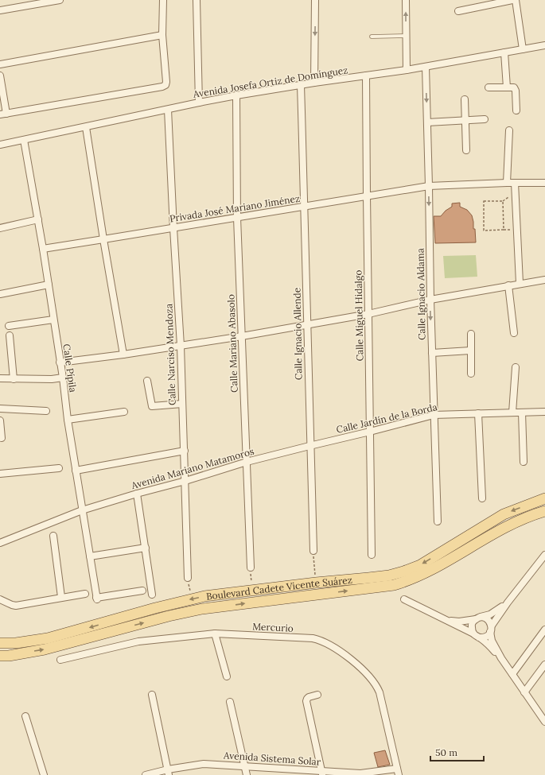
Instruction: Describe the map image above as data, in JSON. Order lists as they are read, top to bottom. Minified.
{"streets":{"main road":["Boulevard Cadete Vicente Suárez"],"street":["Avenida Josefa Ortiz de Domínguez","Privada José Mariano Jiménez","Calle Ignacio Aldama","Calle Miguel Hidalgo","Calle Ignacio Allende","Calle Mariano Abasolo","Calle Narciso Mendoza","Calle Pípila","Calle Jardín de la Borda","Avenida Mariano Matamoros","Mercurio","Avenida Sistema Solar"]},"crossings":[["Avenida Josefa Ortiz de Domínguez","Calle Ignacio Aldama"],["Avenida Josefa Ortiz de Domínguez","Calle Miguel Hidalgo"],["Avenida Josefa Ortiz de Domínguez","Calle Ignacio Allende"],["Avenida Josefa Ortiz de Domínguez","Calle Mariano Abasolo"],["Avenida Josefa Ortiz de Domínguez","Calle Narciso Mendoza"],["Avenida Josefa Ortiz de Domínguez","Calle Pípila"],["Privada José Mariano Jiménez","Calle Ignacio Aldama"],["Privada José Mariano Jiménez","Calle Miguel Hidalgo"],["Privada José Mariano Jiménez","Calle Ignacio Allende"],["Privada José Mariano Jiménez","Calle Mariano Abasolo"],["Privada José Mariano Jiménez","Calle Narciso Mendoza"],["Privada José Mariano Jiménez","Calle Pípila"],["Calle Ignacio Aldama","Calle Jardín de la Borda"],["Calle Miguel Hidalgo","Calle Jardín de la Borda"],["Calle Ignacio Allende","Calle Jardín de la Borda"],["Calle Ignacio Allende","Avenida Mariano Matamoros"],["Calle Mariano Abasolo","Avenida Mariano Matamoros"],["Calle Narciso Mendoza","Avenida Mariano Matamoros"],["Calle Pípila","Avenida Mariano Matamoros"],["Calle Jardín de la Borda","Avenida Mariano Matamoros"],["Mercurio","Avenida Sistema Solar"]],"one_way":["Calle Ignacio Aldama"],"scale_bar":"50 m"}
